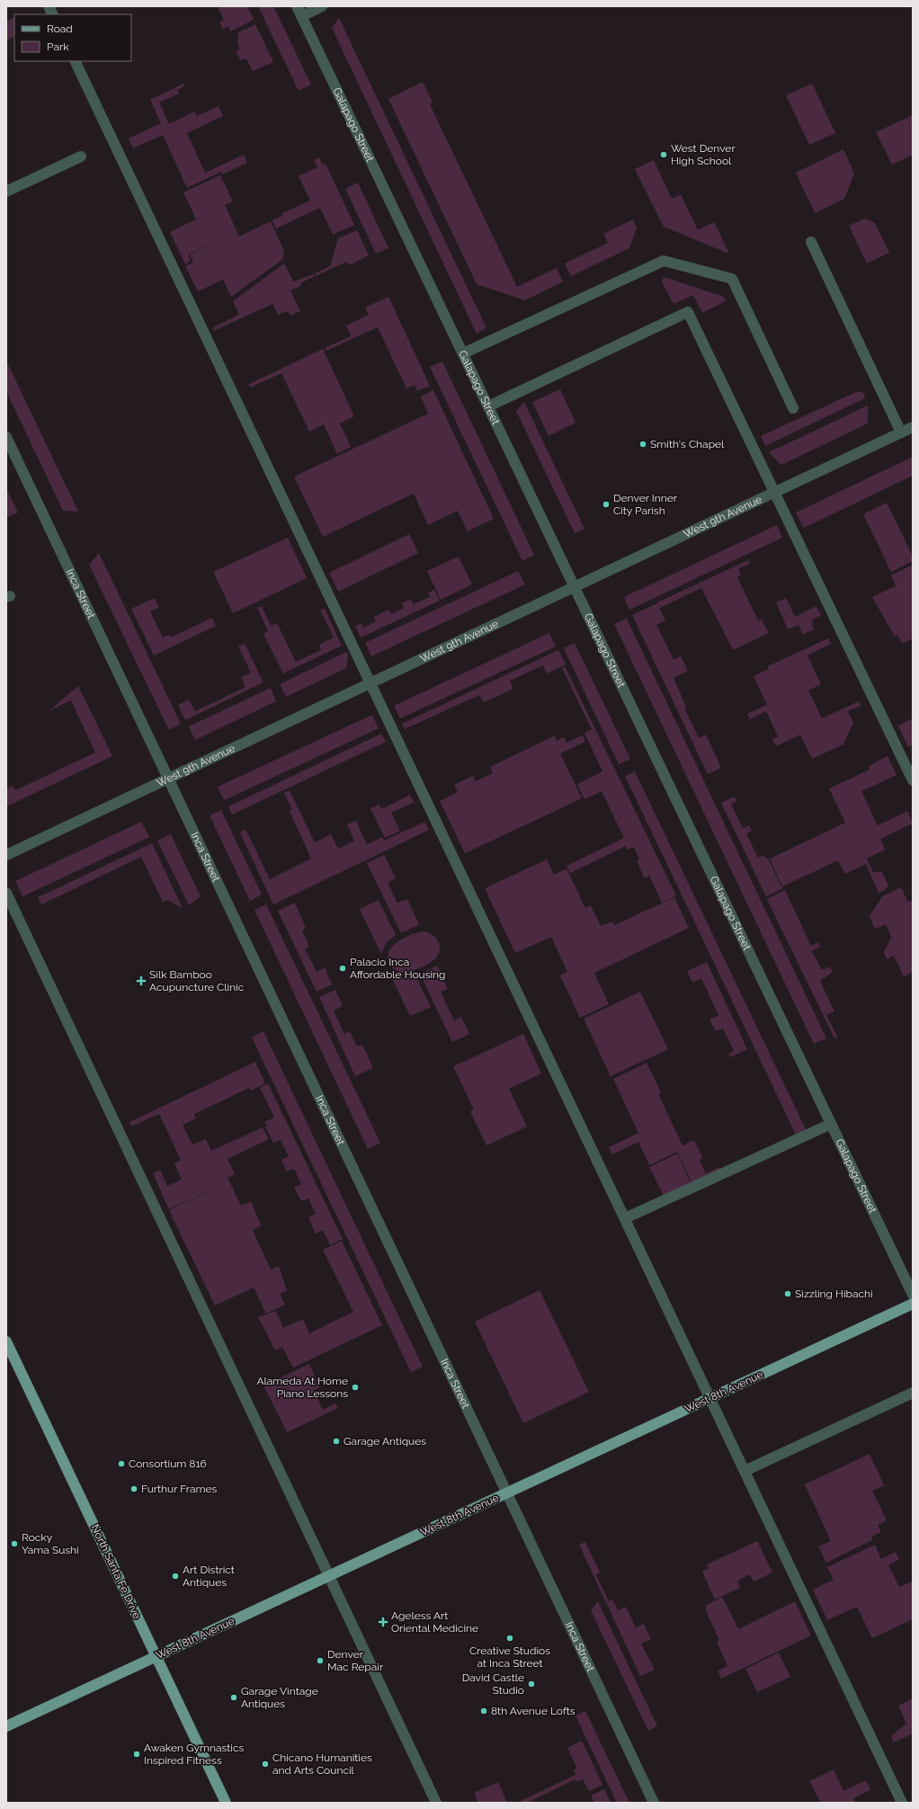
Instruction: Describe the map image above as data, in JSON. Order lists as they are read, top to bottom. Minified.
{"streets":{"main road":["West 8th Avenue","North Santa Fe Drive"],"street":["Galapago Street","West 9th Avenue","Inca Street"]},"crossings":[["Galapago Street","West 9th Avenue"],["West 9th Avenue","Inca Street"],["Inca Street","West 8th Avenue"],["West 8th Avenue","North Santa Fe Drive"]],"places":{"other":["West Denver High School","Smith's Chapel","Denver Inner City Parish","Palacio Inca Affordable Housing","Sizzling Hibachi","Alameda At Home Piano Lessons","Garage Antiques","Consortium 816","Furthur Frames","Rocky Yama Sushi","Art District Antiques","Creative Studios at Inca Street","Denver Mac Repair","David Castle Studio","Garage Vintage Antiques","8th Avenue Lofts","Awaken Gymnastics Inspired Fitness","Chicano Humanities and Arts Council"],"health":["Silk Bamboo Acupuncture Clinic","Ageless Art Oriental Medicine"]},"legend":["Road","Park"]}
